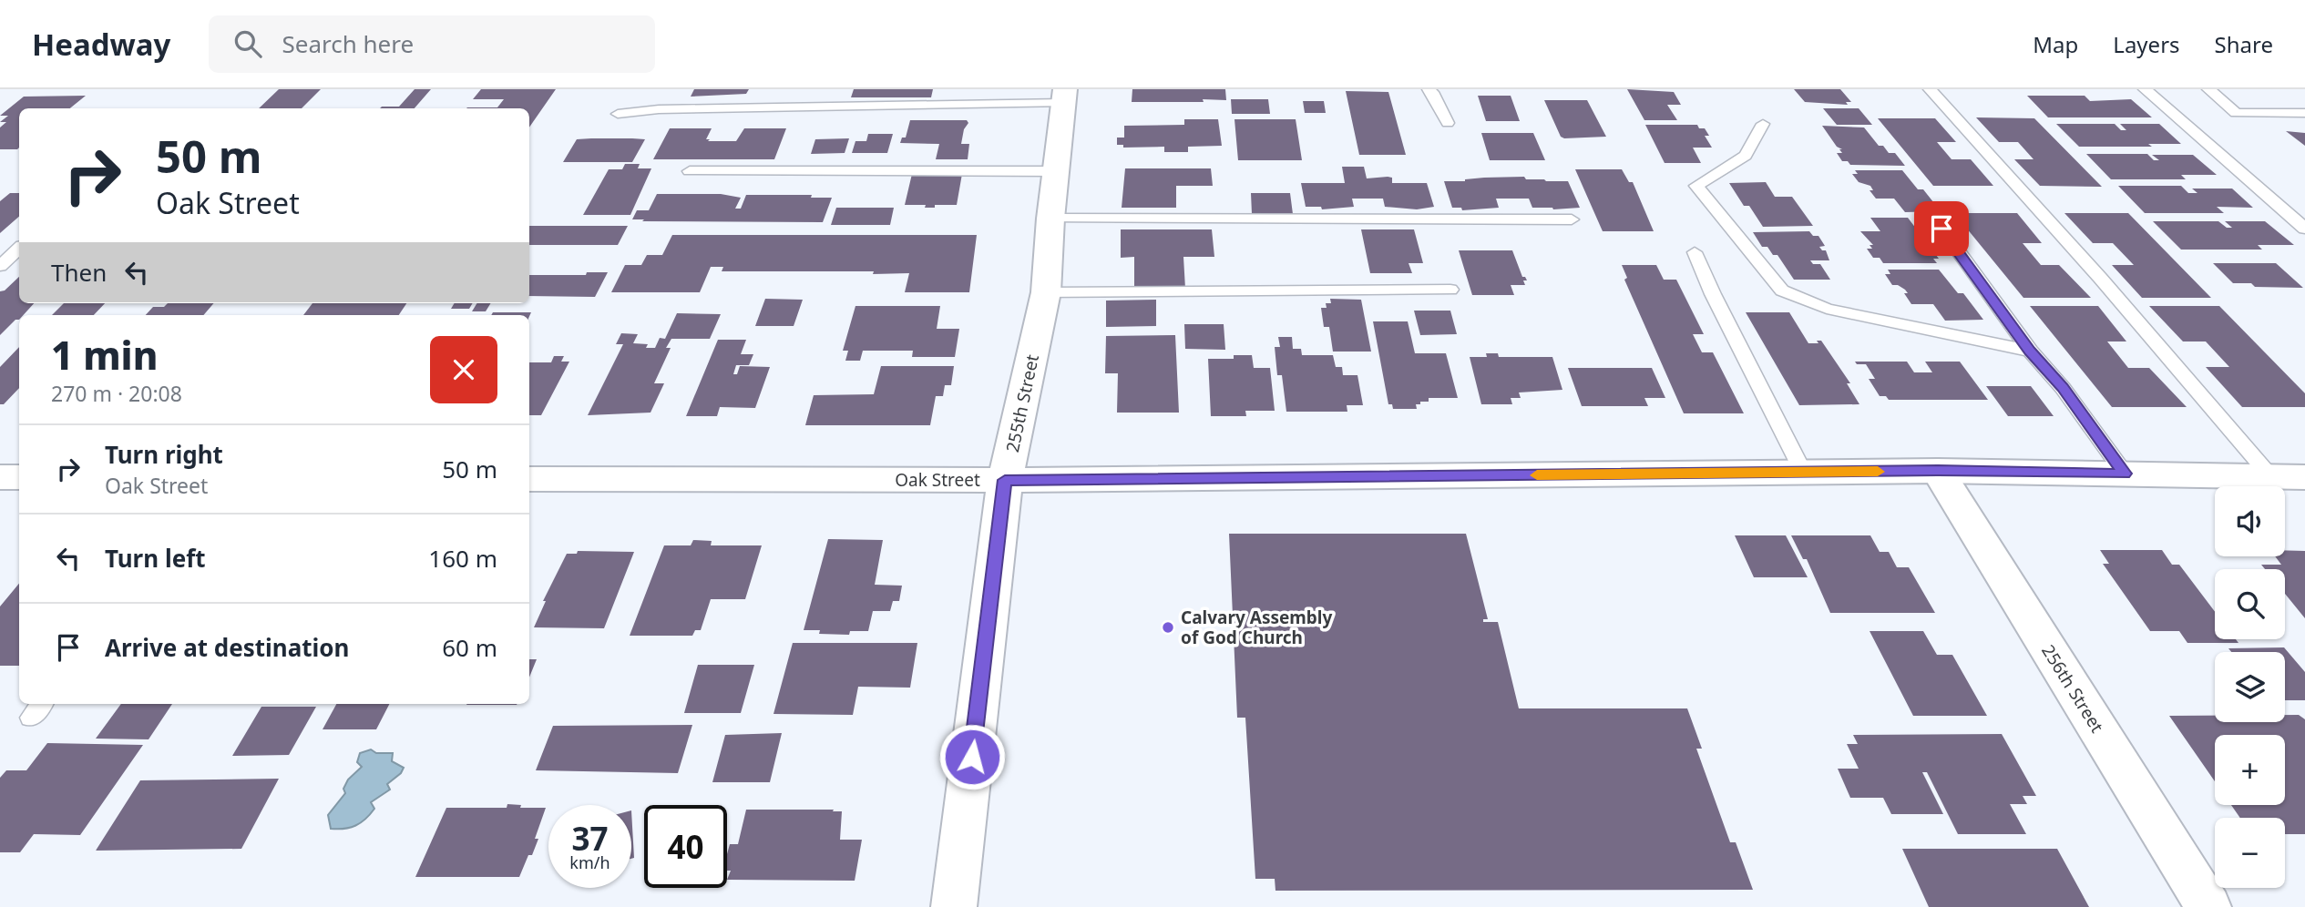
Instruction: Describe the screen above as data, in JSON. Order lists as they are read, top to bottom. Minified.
{"streets":{"street":["255th Street","Oak Street","256th Street"]},"crossings":[["255th Street","Oak Street"],["Oak Street","256th Street"]],"places":["Calvary Assembly of God Church"],"page":{"header":"Headway","search":"Search here","nav":["Map","Layers","Share"],"turn":["50 m","Oak Street"],"then":"Then","heading":["1 min","270 m · 20:08"],"list":[{"name":"Turn right","note":"Oak Street","value":"50 m"},{"name":"Turn left","value":"160 m"},{"name":"Arrive at destination","value":"60 m"}],"map_buttons":["+","−"],"speed":"37 km/h","limit":"40"}}
